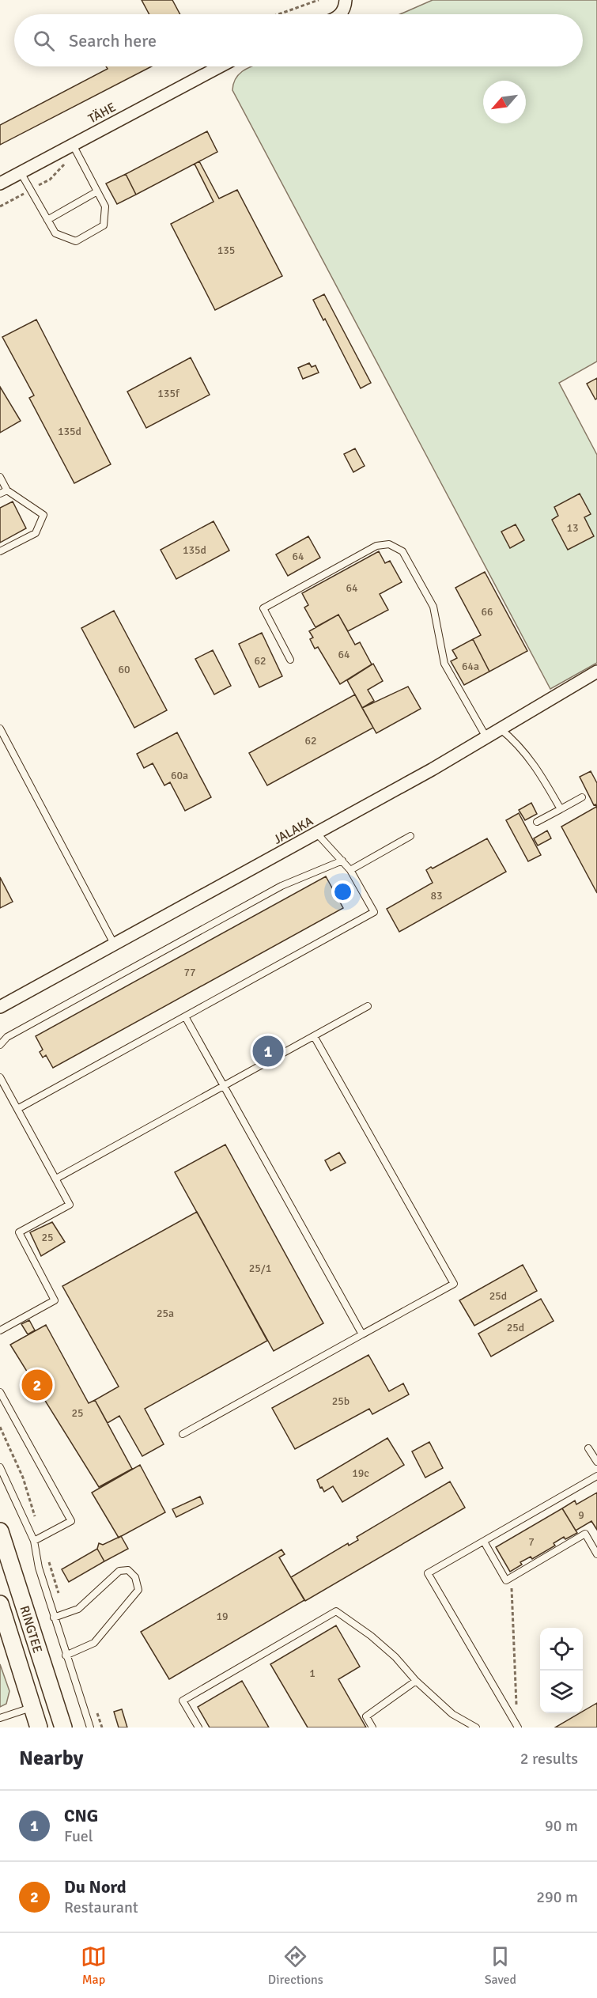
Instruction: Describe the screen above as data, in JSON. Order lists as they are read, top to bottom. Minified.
{"streets":{"main road":["RINGTEE"],"street":["TÄHE","JALAKA"]},"house_numbers":["135","135f","135d","13","135d","64","64","66","64","62","64a","60","62","60a","83","77","25","25/1","25d","25a","25d","25b","25","19c","9","7","19","1"],"north":"bottom left","page":{"search":"Search here","pins":["1","2"],"heading":["Nearby","2 results"],"list":[{"mark":"1","name":"CNG","note":"Fuel","value":"90 m"},{"mark":"2","name":"Du Nord","note":"Restaurant","value":"290 m"}],"nav":["Map","Directions","Saved"]}}
